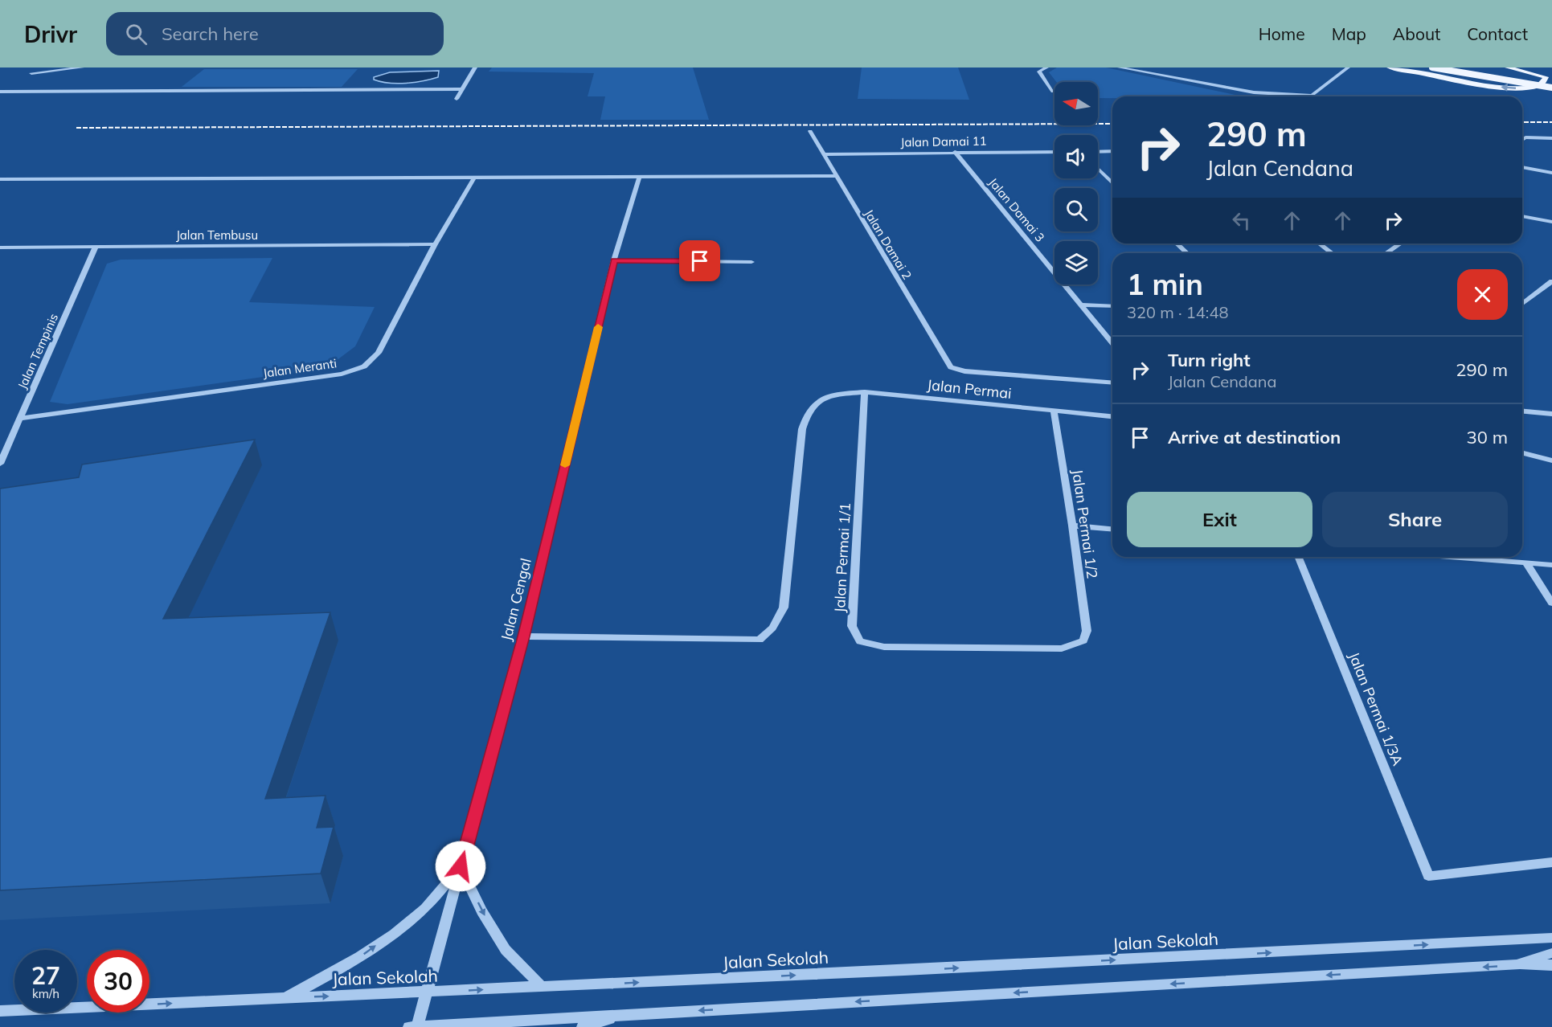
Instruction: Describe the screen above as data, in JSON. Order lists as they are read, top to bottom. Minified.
{"streets":{"street":["Jalan Damai 11","Jalan Damai 3","Jalan Tembusu","Jalan Damai 2","Jalan Tempinis","Jalan Meranti","Jalan Permai","Jalan Permai 1/2","Jalan Permai 1/1","Jalan Cengal","Jalan Permai 1/3A","Jalan Sekolah"]},"crossings":[["Jalan Damai 11","Jalan Damai 3"],["Jalan Damai 11","Jalan Damai 2"],["Jalan Tembusu","Jalan Tempinis"],["Jalan Tembusu","Jalan Meranti"],["Jalan Tempinis","Jalan Meranti"],["Jalan Permai","Jalan Permai 1/2"],["Jalan Permai","Jalan Permai 1/1"],["Jalan Permai","Jalan Cengal"],["Jalan Permai 1/2","Jalan Permai 1/1"],["Jalan Cengal","Jalan Sekolah"]],"north":"left","page":{"header":"Drivr","search":"Search here","nav":["Home","Map","About","Contact"],"turn":["290 m","Jalan Cendana"],"heading":["1 min","320 m · 14:48"],"list":[{"name":"Turn right","note":"Jalan Cendana","value":"290 m"},{"name":"Arrive at destination","value":"30 m"}],"buttons":["Exit","Share"],"speed":"27 km/h","limit":"30"}}
